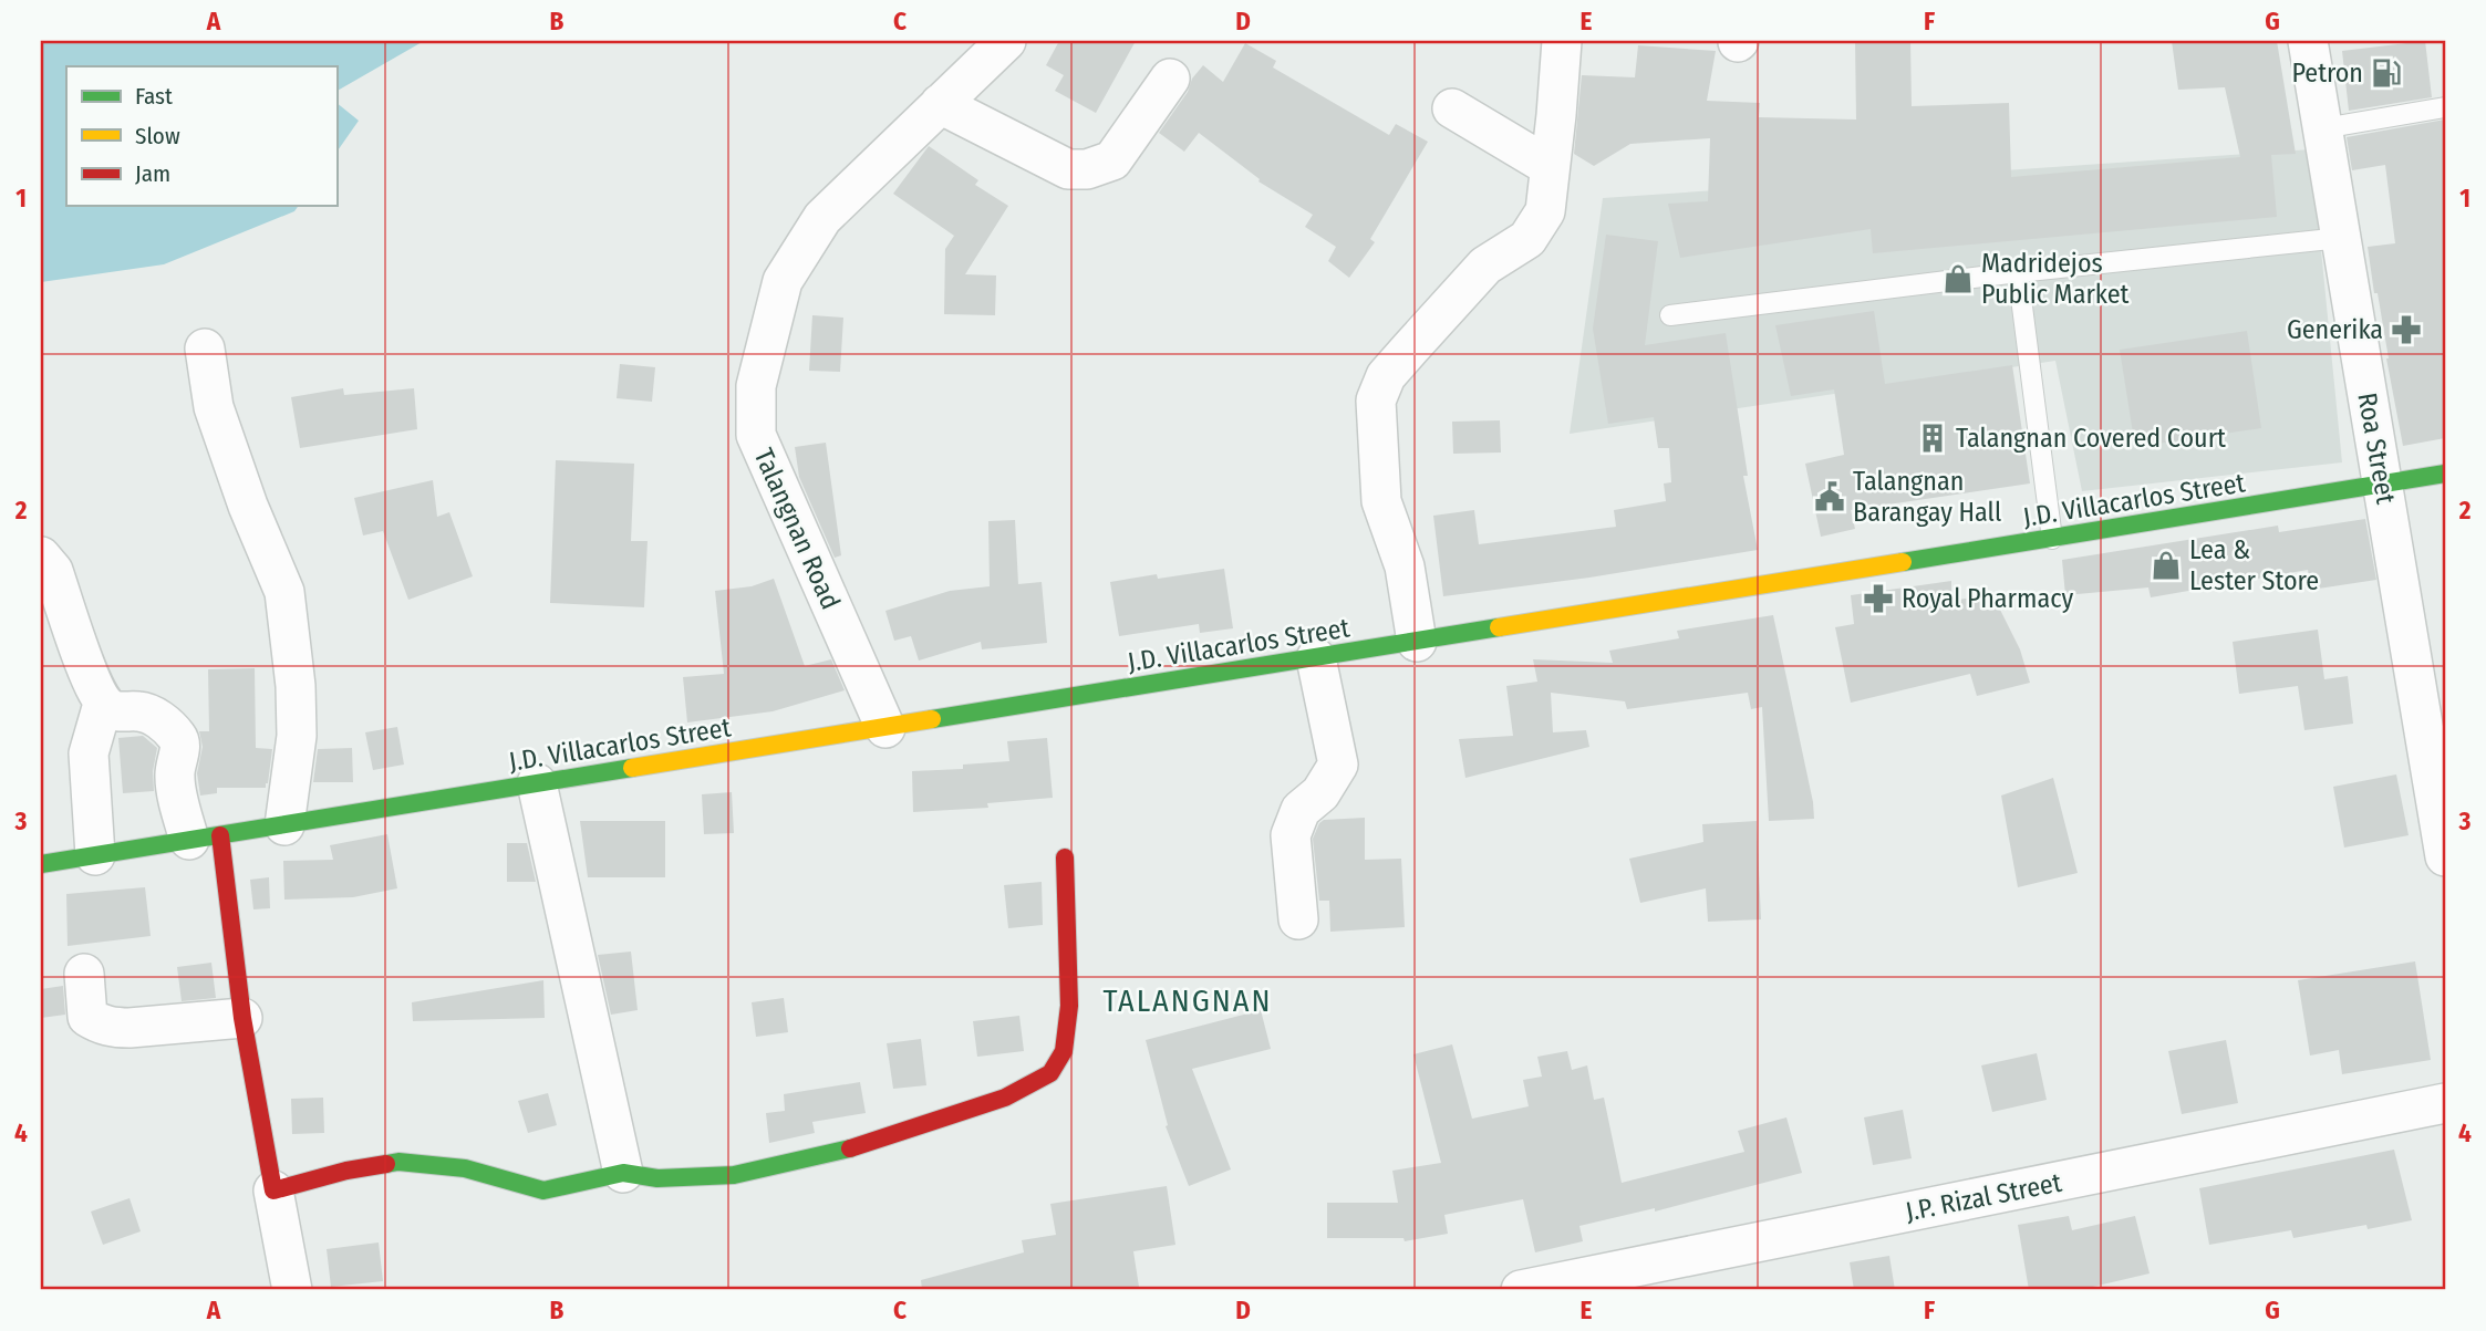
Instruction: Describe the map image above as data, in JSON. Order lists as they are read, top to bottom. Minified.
{"streets":{"street":["Roa Street","J.D. Villacarlos Street","Talangnan Road","J.P. Rizal Street"]},"crossings":[["Roa Street","J.D. Villacarlos Street"],["J.D. Villacarlos Street","Talangnan Road"]],"districts":["TALANGNAN"],"places":{"fuel station":["Petron"],"shop":["Madridejos Public Market","Lea & Lester Store"],"pharmacy":["Generika","Royal Pharmacy"],"building":["Talangnan Covered Court"],"public building":["Talangnan Barangay Hall"]},"legend":["Fast","Slow","Jam"],"grid":{"columns":["A","B","C","D","E","F","G"],"rows":["1","2","3","4"]}}
